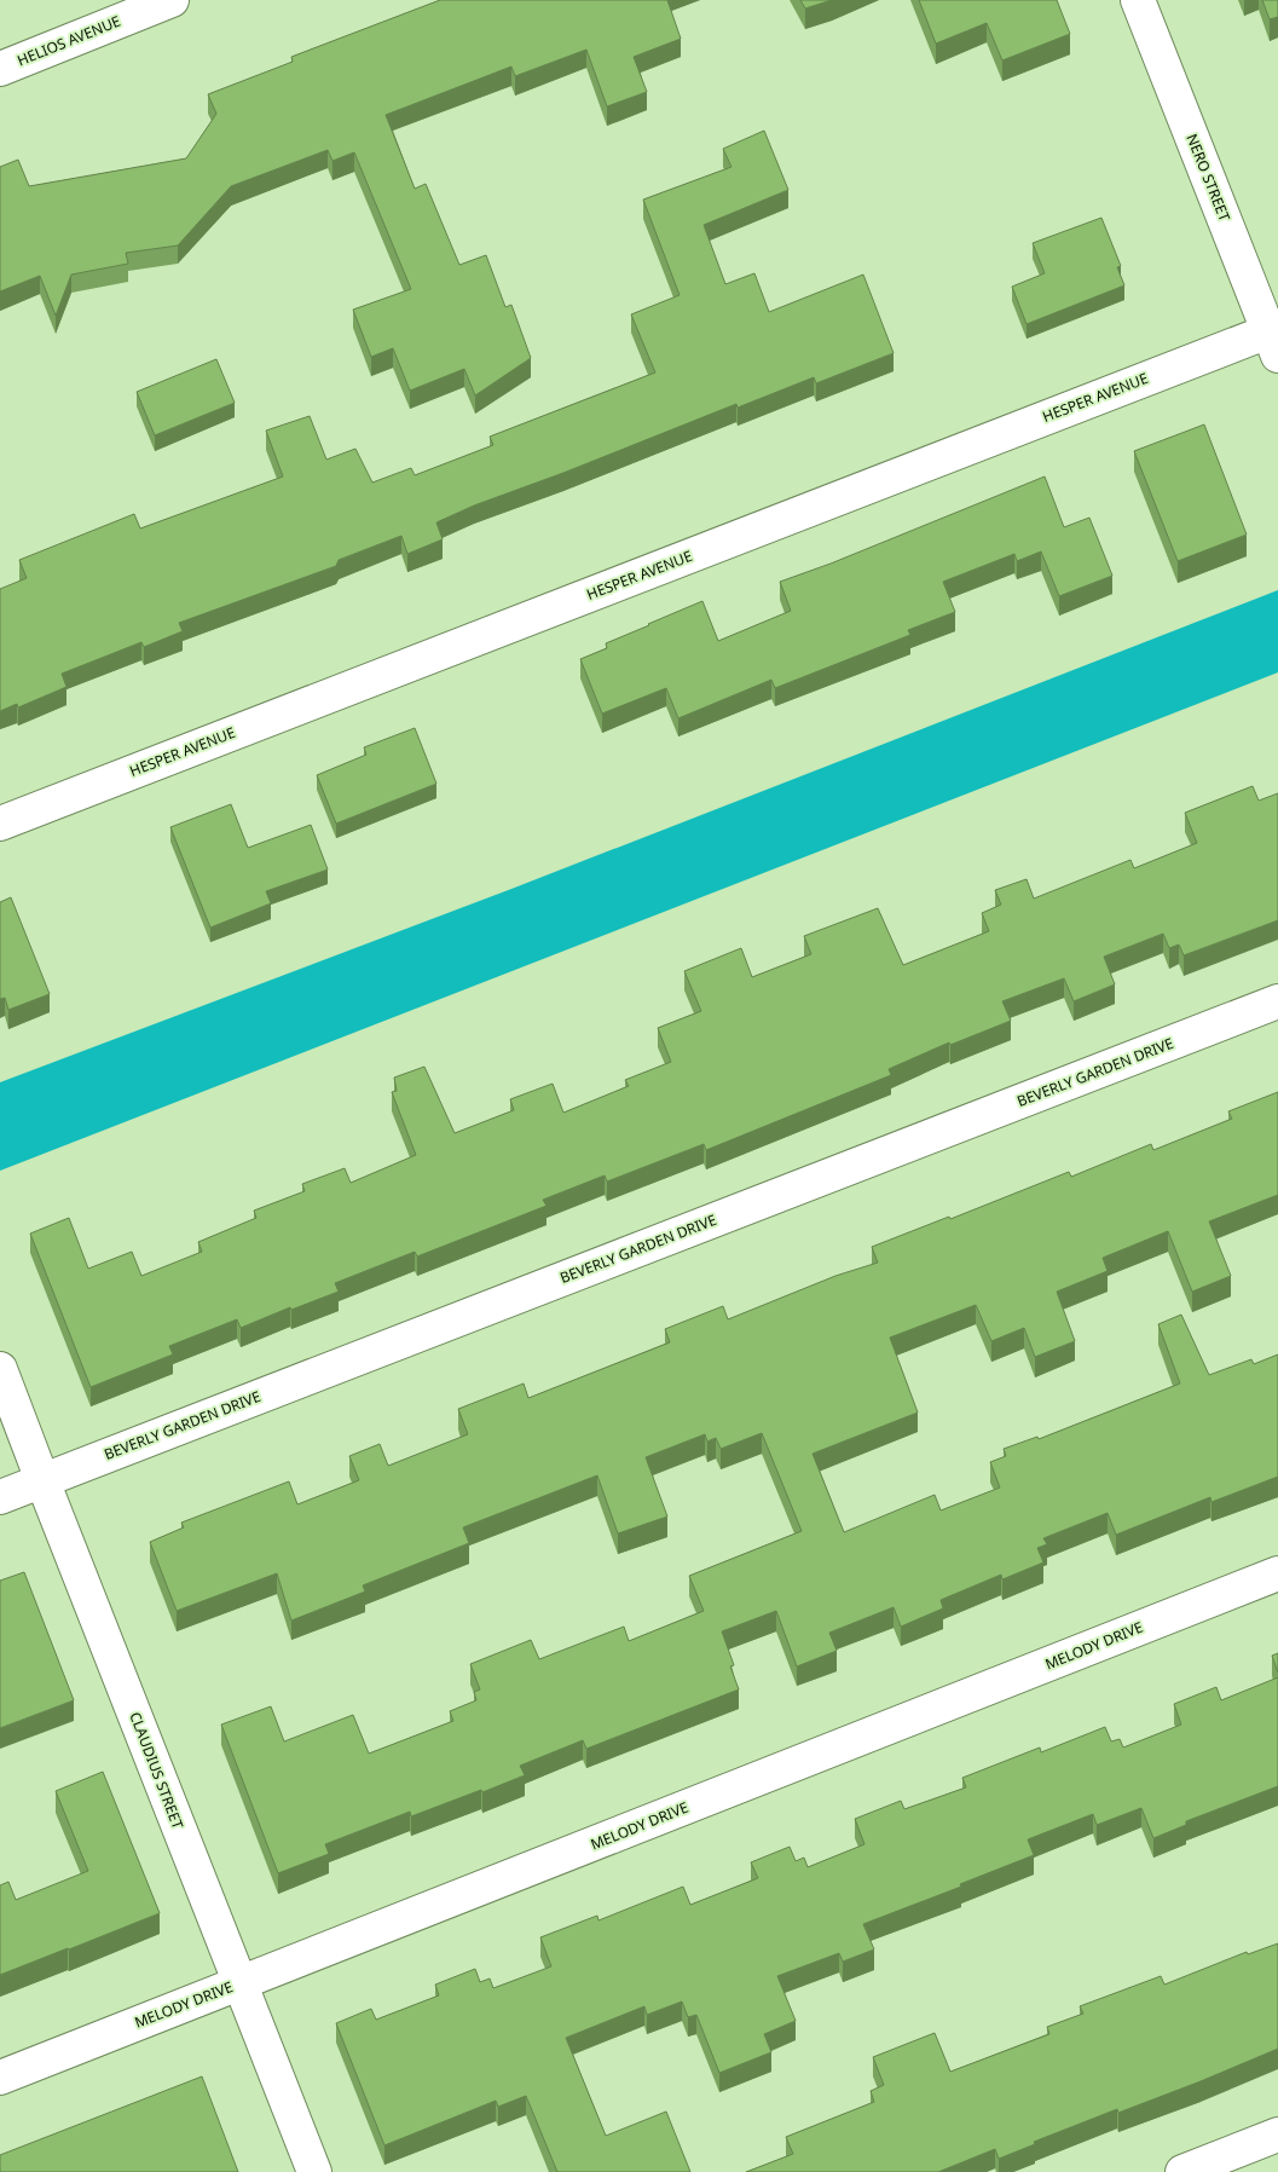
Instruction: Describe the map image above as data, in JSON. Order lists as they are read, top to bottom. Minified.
{"streets":{"street":["HELIOS AVENUE","NERO STREET","HESPER AVENUE","BEVERLY GARDEN DRIVE","MELODY DRIVE","CLAUDIUS STREET"]},"crossings":[["NERO STREET","HESPER AVENUE"],["BEVERLY GARDEN DRIVE","CLAUDIUS STREET"],["MELODY DRIVE","CLAUDIUS STREET"]]}
